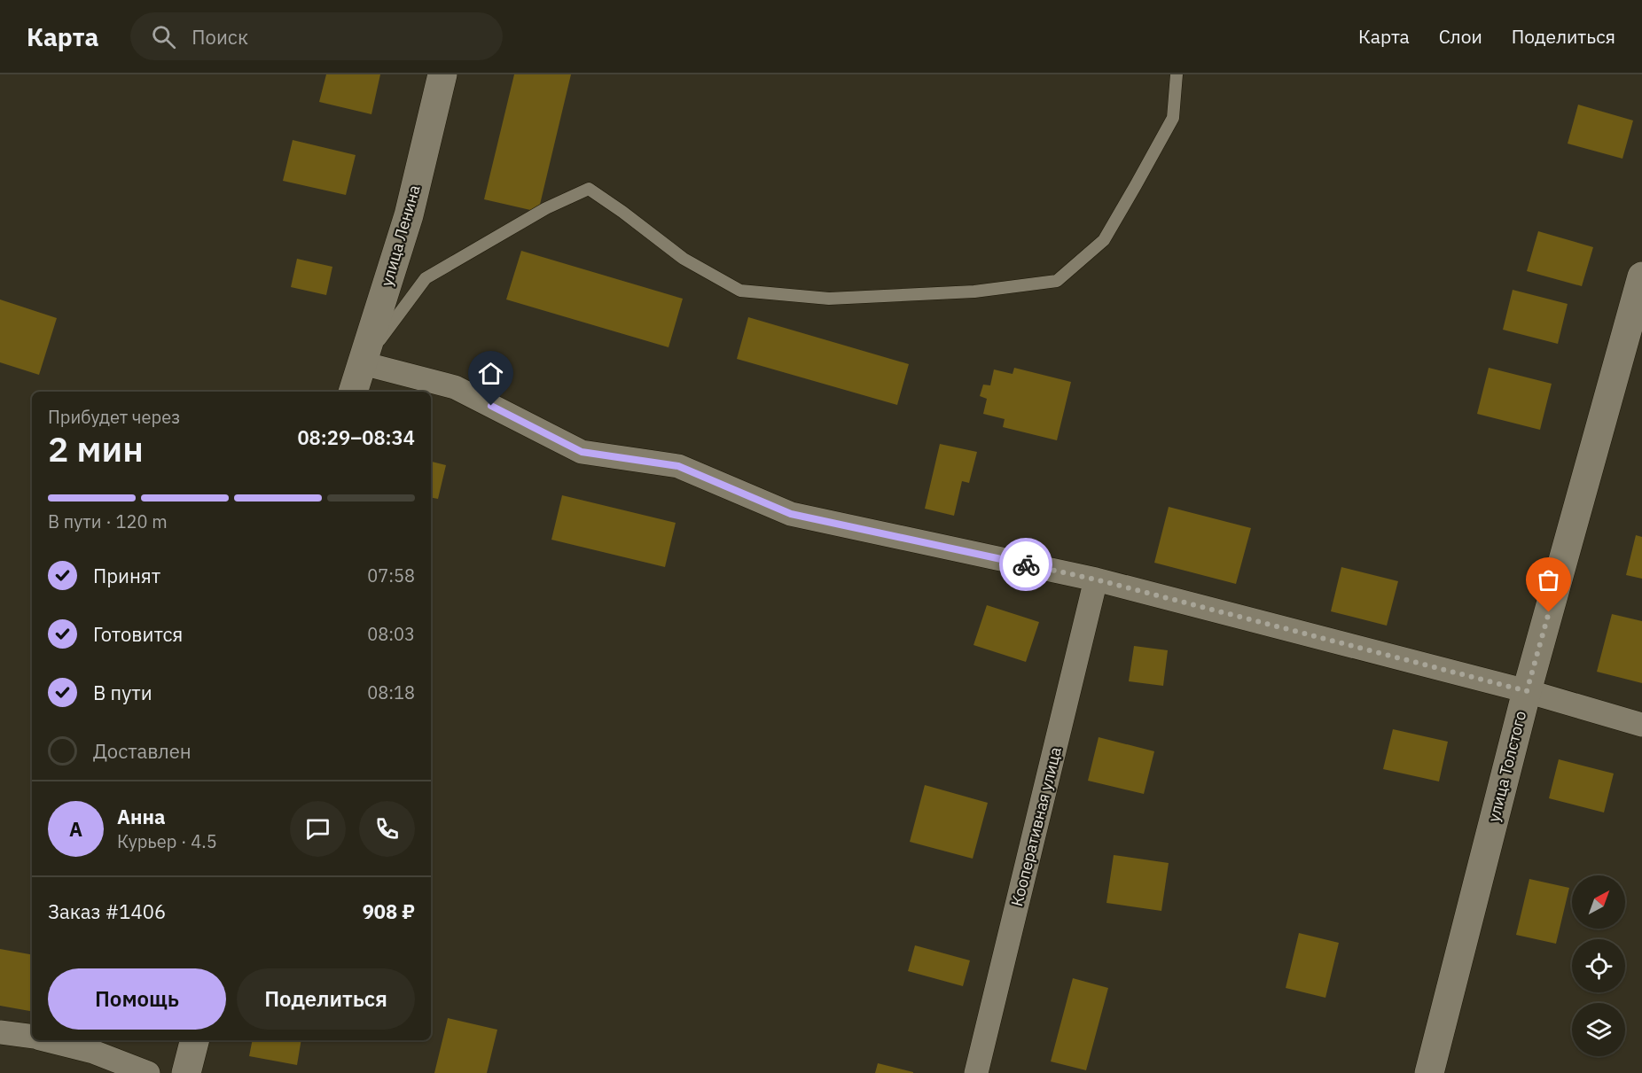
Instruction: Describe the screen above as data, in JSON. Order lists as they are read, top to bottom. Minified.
{"streets":{"street":["улица Ленина","улица Толстого","Кооперативная улица"]},"north":"top right","page":{"header":"Карта","search":"Поиск","nav":["Карта","Слои","Поделиться"],"heading":["2 мин","Прибудет через","08:29–08:34"],"panel":["Анна","Курьер · 4.5","Заказ #1406","908 ₽"],"bar":"В пути · 120 m","list":[["Принят","07:58"],["Готовится","08:03"],["В пути","08:18"],"Доставлен"],"round":"А","buttons":["Помощь","Поделиться"]}}
